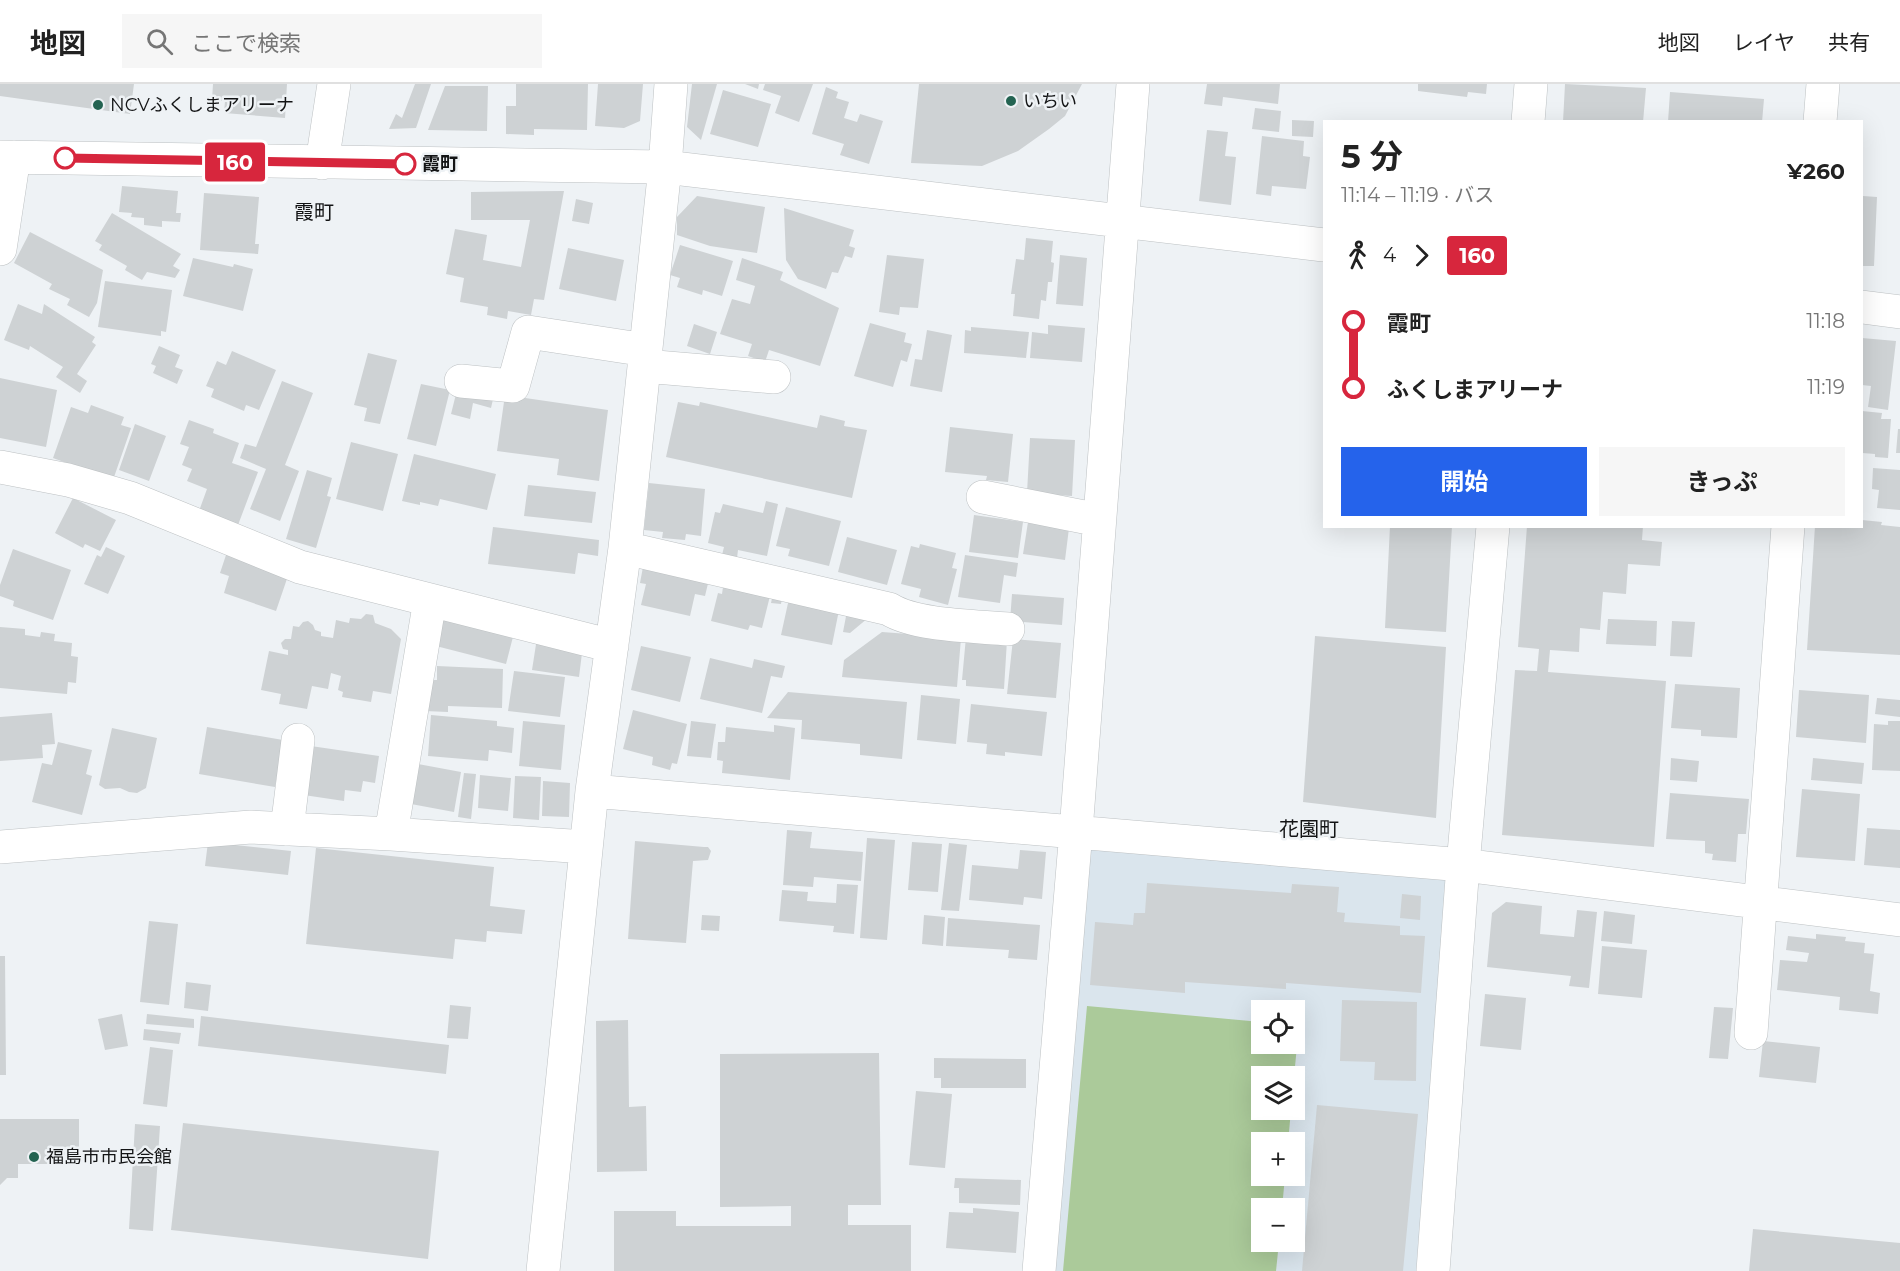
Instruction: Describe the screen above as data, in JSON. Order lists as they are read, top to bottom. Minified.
{"districts":["霞町","花園町"],"places":["いちい","NCVふくしまアリーナ","霞町","福島市市民会館"],"lines":["bus line 160"],"page":{"header":"地図","search":"ここで検索","nav":["地図","レイヤ","共有"],"on_map":"160","heading":["5 分","11:14 – 11:19 · バス","¥260"],"legs":["4","160"],"list":[{"name":"霞町","value":"11:18"},{"name":"ふくしまアリーナ","value":"11:19"}],"buttons":["開始","きっぷ"],"map_buttons":["+","−"]}}
